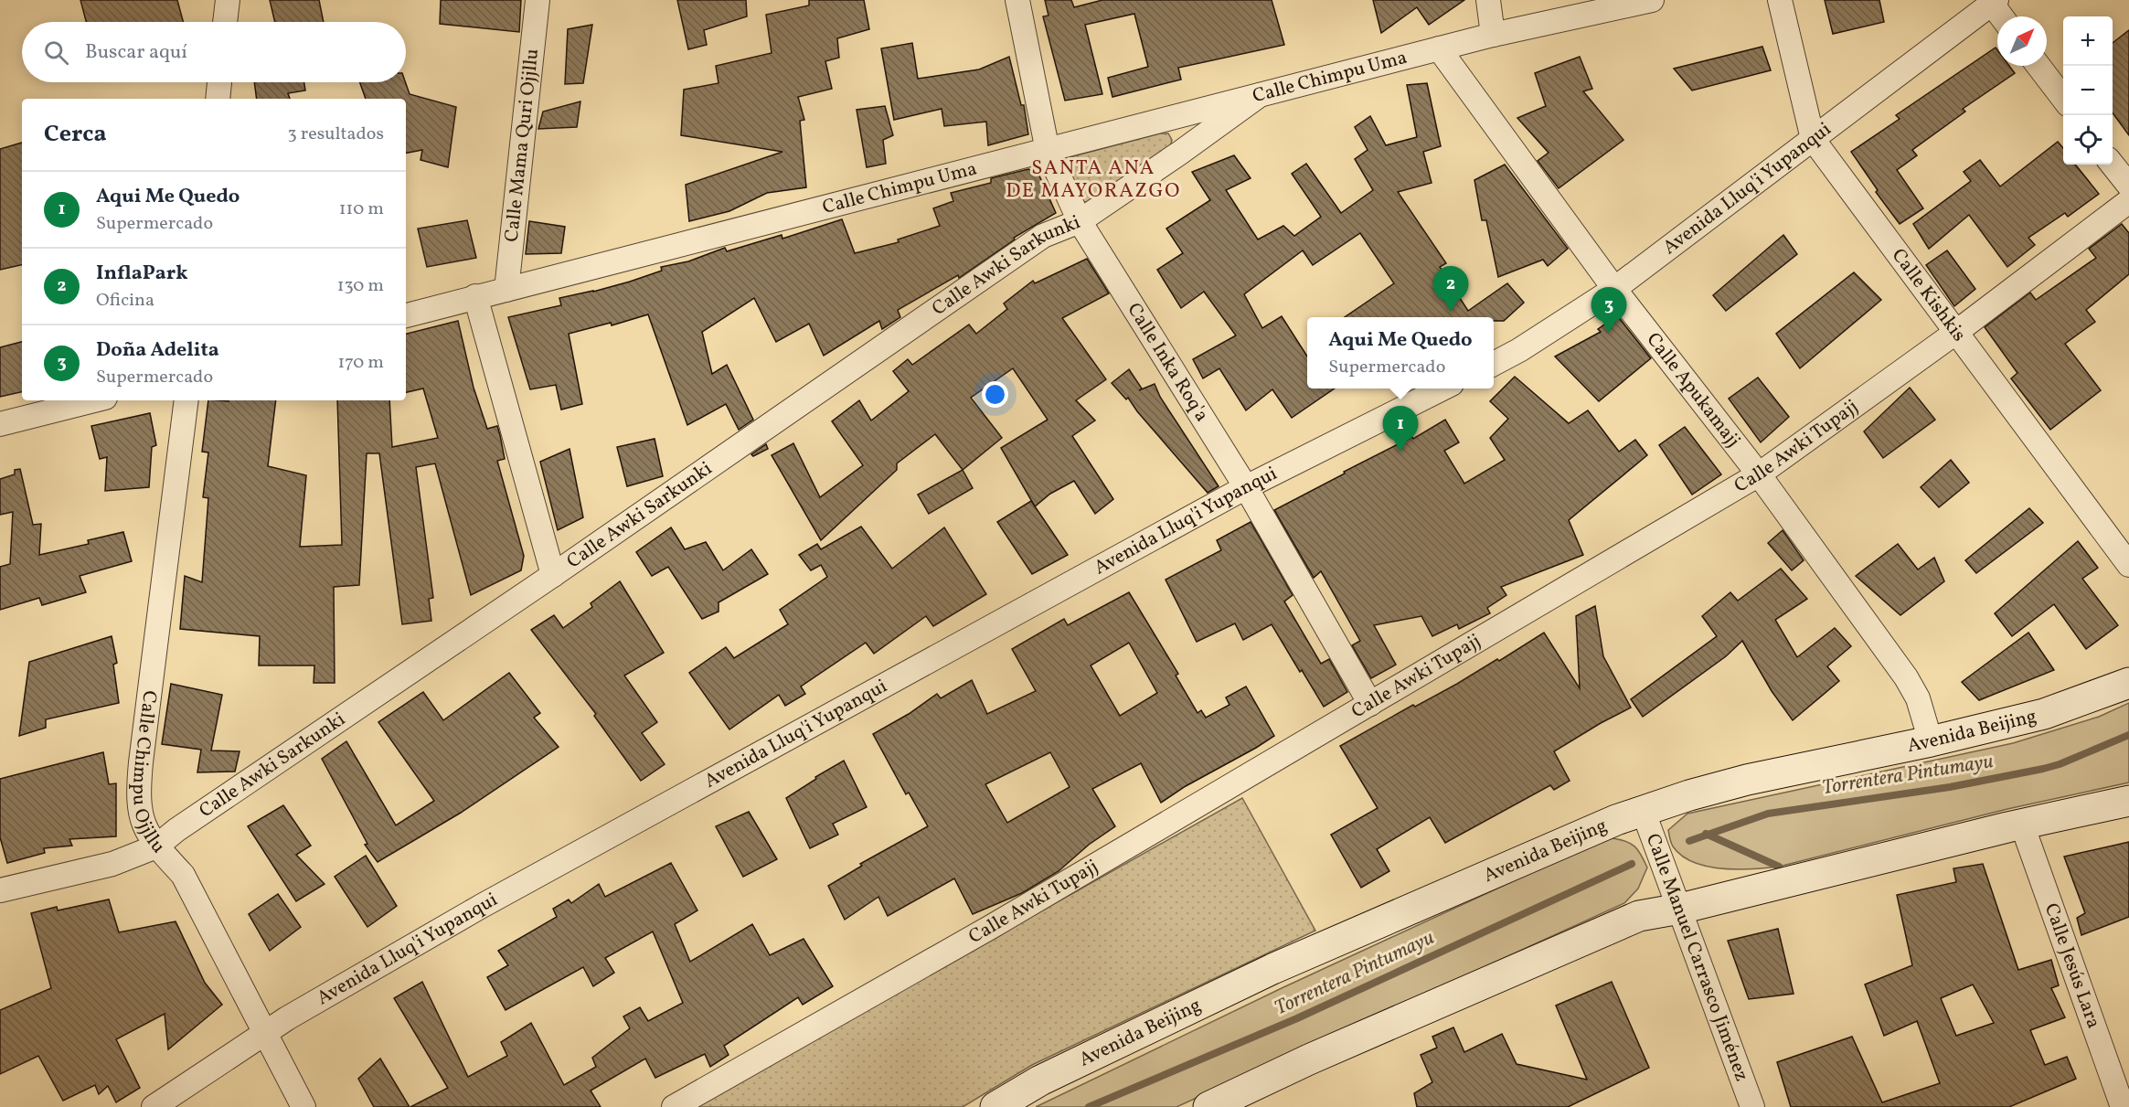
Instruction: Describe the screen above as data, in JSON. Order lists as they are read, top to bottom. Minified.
{"streets":{"main road":["Avenida Beijing"],"street":["Calle Chimpu Uma","Calle Mama Quri Ojjllu","Avenida Lluq'i Yupanqui","Calle Awki Sarkunki","Calle Kishkis","Calle Inka Roq'a","Calle Apukamajj","Calle Awki Tupajj","Calle Chimpu Ojjllu","Calle Manuel Carrasco Jiménez","Calle Jesús Lara"]},"crossings":[["Calle Chimpu Uma","Calle Mama Quri Ojjllu"],["Calle Chimpu Uma","Calle Awki Sarkunki"],["Calle Chimpu Uma","Calle Inka Roq'a"],["Calle Chimpu Uma","Calle Apukamajj"],["Avenida Lluq'i Yupanqui","Calle Kishkis"],["Avenida Lluq'i Yupanqui","Calle Inka Roq'a"],["Avenida Lluq'i Yupanqui","Calle Apukamajj"],["Avenida Lluq'i Yupanqui","Calle Chimpu Ojjllu"],["Calle Awki Sarkunki","Calle Inka Roq'a"],["Calle Awki Sarkunki","Calle Chimpu Ojjllu"],["Calle Kishkis","Calle Awki Tupajj"],["Calle Inka Roq'a","Calle Awki Tupajj"],["Calle Apukamajj","Calle Awki Tupajj"],["Calle Apukamajj","Avenida Beijing"],["Avenida Beijing","Calle Manuel Carrasco Jiménez"]],"districts":["SANTA ANA DE MAYORAZGO"],"water":["Torrentera Pintumayu"],"north":"top right","page":{"map_buttons":["+","−"],"search":"Buscar aquí","heading":["Cerca","3 resultados"],"list":[{"mark":"1","name":"Aqui Me Quedo","note":"Supermercado","value":"110 m"},{"mark":"2","name":"InflaPark","note":"Oficina","value":"130 m"},{"mark":"3","name":"Doña Adelita","note":"Supermercado","value":"170 m"}],"pins":["2","3","1"],"popup":["Aqui Me Quedo","Supermercado"]}}
